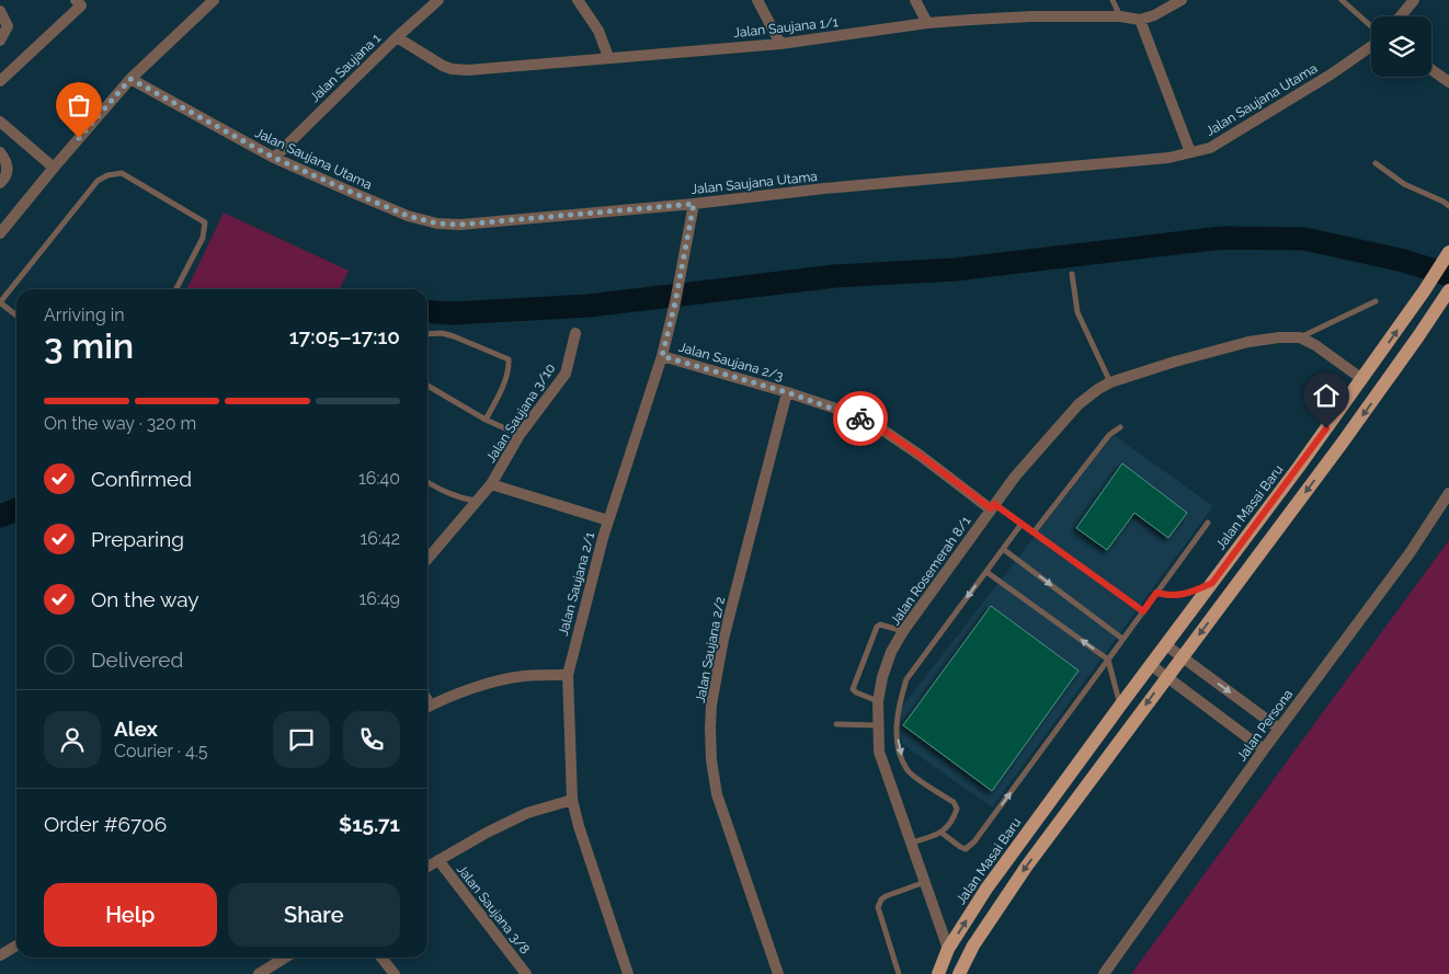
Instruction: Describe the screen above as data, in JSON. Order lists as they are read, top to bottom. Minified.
{"streets":{"main road":["Jalan Masai Baru"],"street":["Jalan Saujana 1/1","Jalan Saujana 1","Jalan Saujana Utama","Jalan Saujana 2/3","Jalan Saujana 3/10","Jalan Rosemerah 8/1","Jalan Saujana 2/1","Jalan Saujana 2/2","Jalan Persona","Jalan Saujana 3/8"]},"crossings":[["Jalan Saujana 1/1","Jalan Saujana 1"],["Jalan Saujana 1","Jalan Saujana Utama"],["Jalan Saujana Utama","Jalan Saujana 2/1"],["Jalan Saujana 2/3","Jalan Rosemerah 8/1"],["Jalan Saujana 2/3","Jalan Saujana 2/1"],["Jalan Saujana 2/3","Jalan Saujana 2/2"],["Jalan Saujana 3/10","Jalan Saujana 2/1"],["Jalan Masai Baru","Jalan Rosemerah 8/1"]],"page":{"heading":["3 min","Arriving in","17:05–17:10"],"panel":["Alex","Courier · 4.5","Order #6706","$15.71"],"bar":"On the way · 320 m","list":[["Confirmed","16:40"],["Preparing","16:42"],["On the way","16:49"],"Delivered"],"buttons":["Help","Share"]}}
